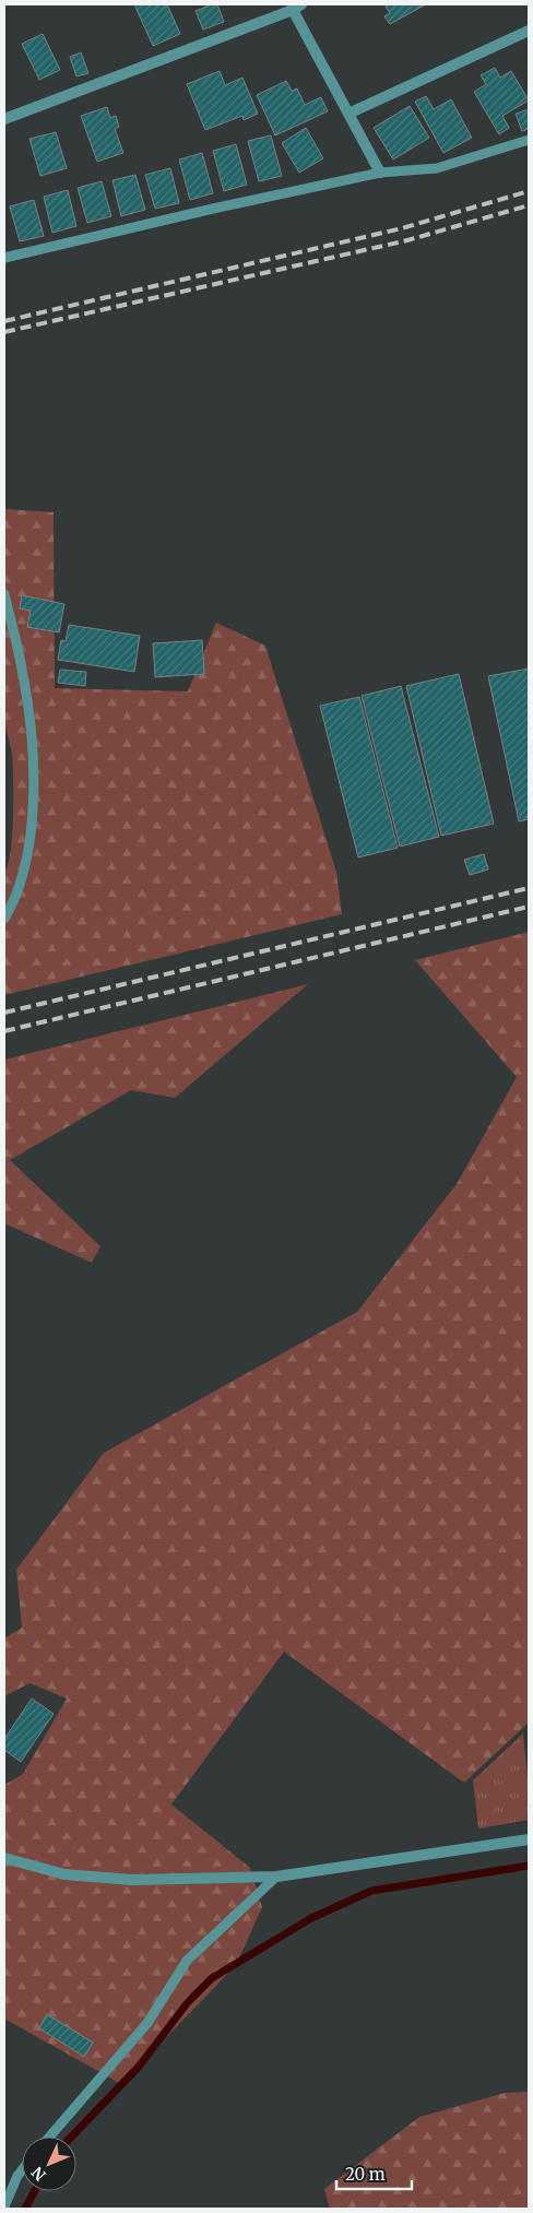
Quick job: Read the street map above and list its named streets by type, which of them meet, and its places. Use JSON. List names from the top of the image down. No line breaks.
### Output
{"scale_bar":"20 m","north":"bottom left"}
